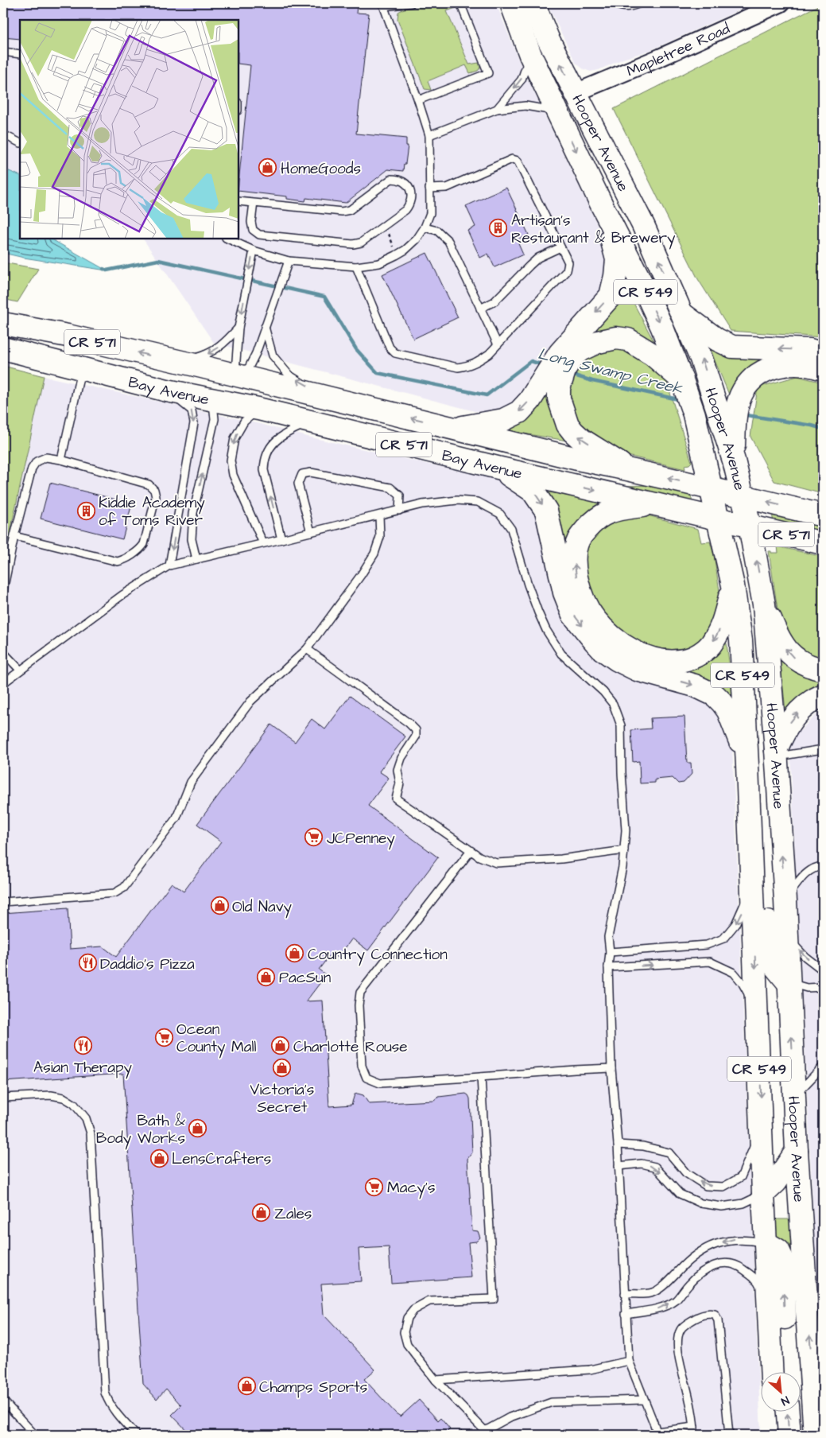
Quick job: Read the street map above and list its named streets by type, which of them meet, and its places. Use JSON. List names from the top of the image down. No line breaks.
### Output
{"streets":{"main road":["Hooper Avenue","CR 549","CR 571","Bay Avenue"],"street":["Mapletree Road"]},"crossings":[["Mapletree Road","Hooper Avenue"],["Hooper Avenue","Bay Avenue"]],"water":["Long Swamp Creek"],"places":{"shop":["HomeGoods","Old Navy","Country Connection","PacSun","Charlotte Rouse","Victoria's Secret","Bath & Body Works","LensCrafters","Zales","Champs Sports"],"building":["Artisan's Restaurant & Brewery","Kiddie Academy of Toms River"],"supermarket":["JCPenney","Ocean County Mall","Macy's"],"restaurant":["Daddio's Pizza","Asian Therapy"]},"north":"bottom right"}
